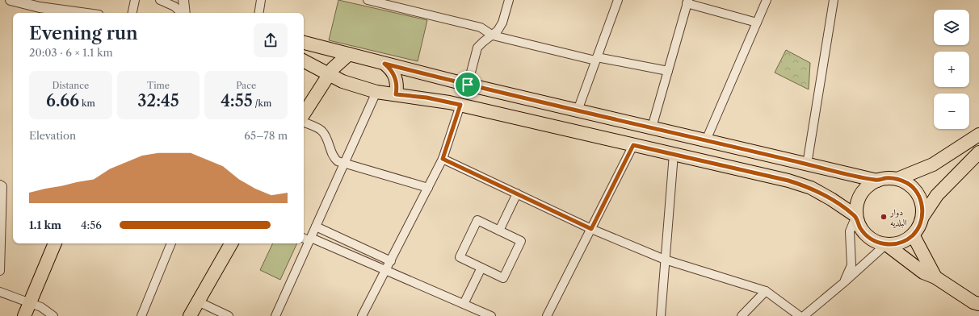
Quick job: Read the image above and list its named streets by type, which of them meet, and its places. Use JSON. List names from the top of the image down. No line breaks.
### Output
{"places":["دوار البلديه"],"page":{"map_buttons":["+","−"],"heading":["Evening run","20:03 · 6 × 1.1 km"],"stats":[["Distance","6.66 km"],["Time","32:45"],["Pace","4:55 /km"]],"chart":["Elevation","65–78 m"],"list":[{"name":"1.1 km","note":"4:56"}]}}
